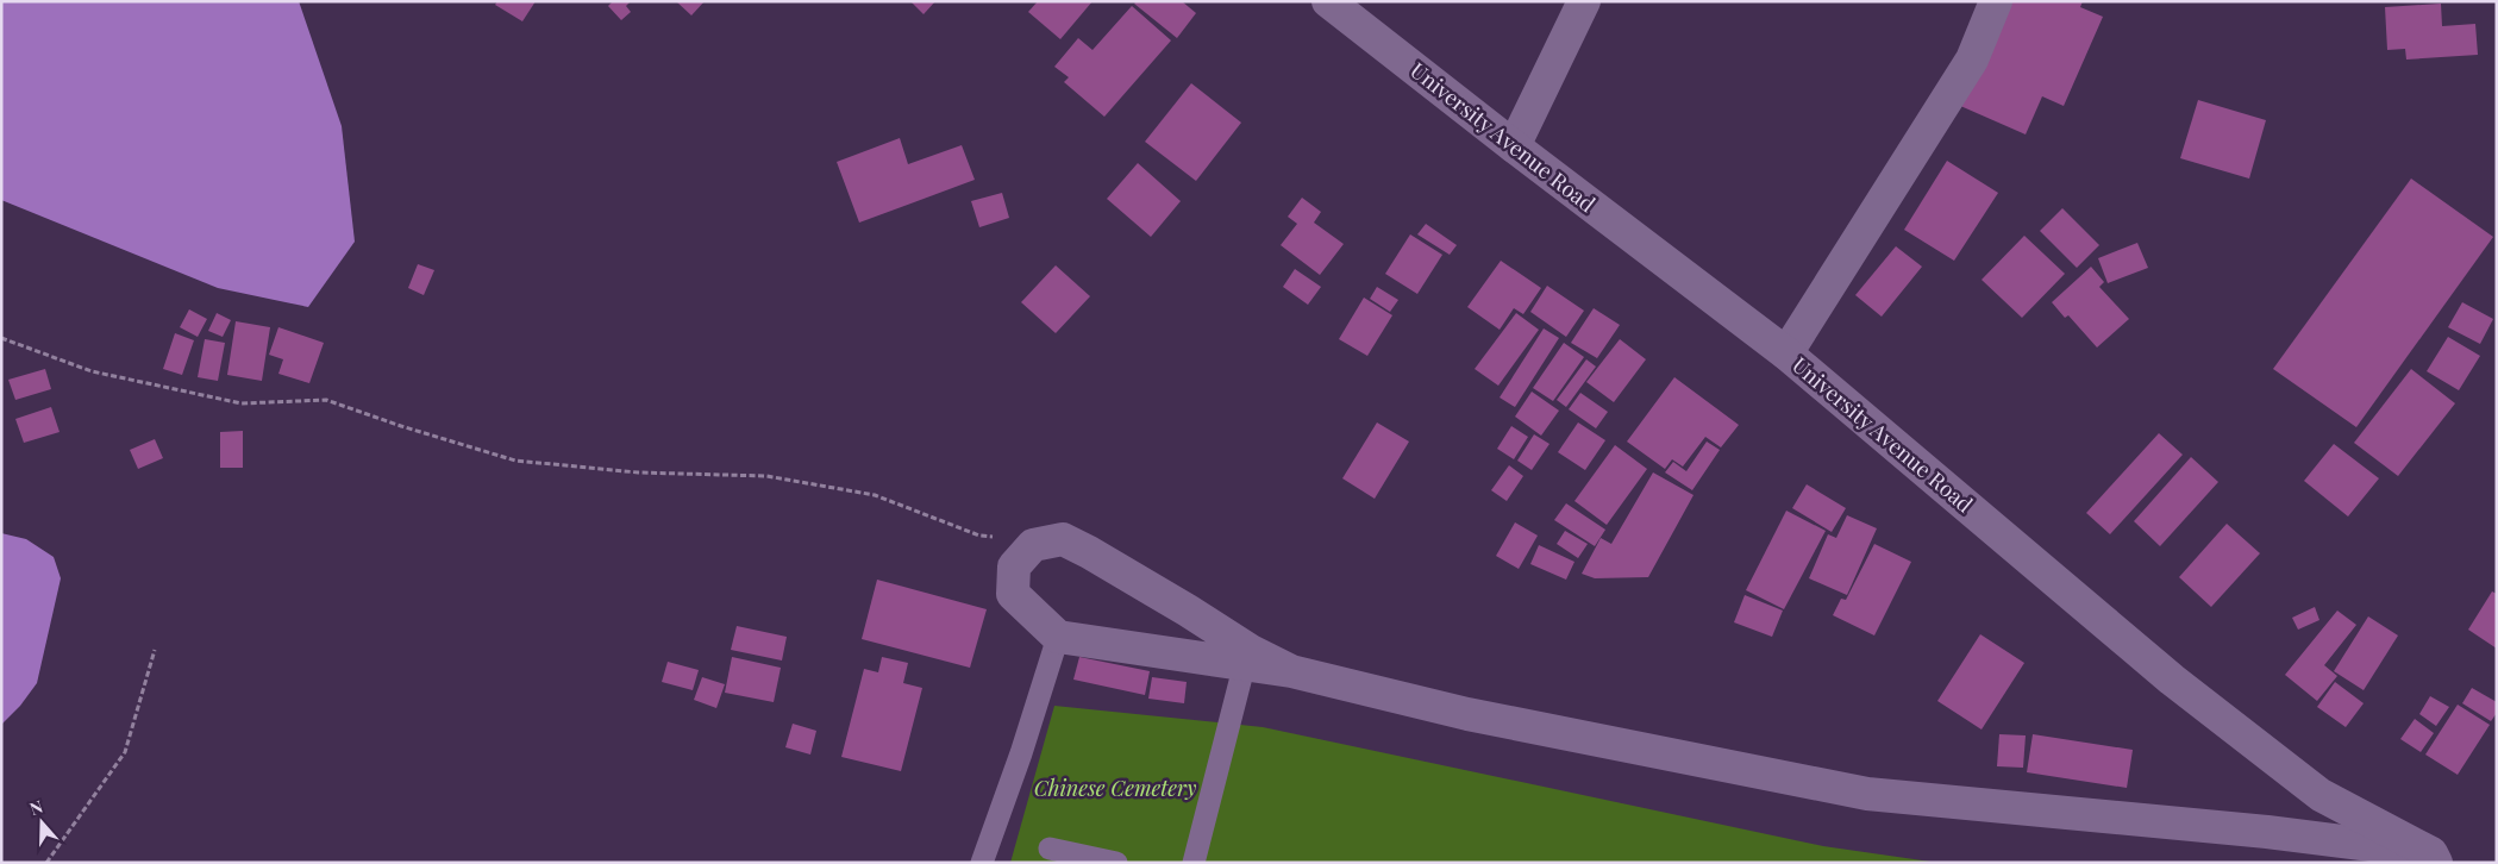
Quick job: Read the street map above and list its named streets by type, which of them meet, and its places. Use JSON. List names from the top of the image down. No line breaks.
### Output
{"streets":{"street":["University Avenue Road"]},"parks":["Chinese Cemetery"],"north":"top"}
